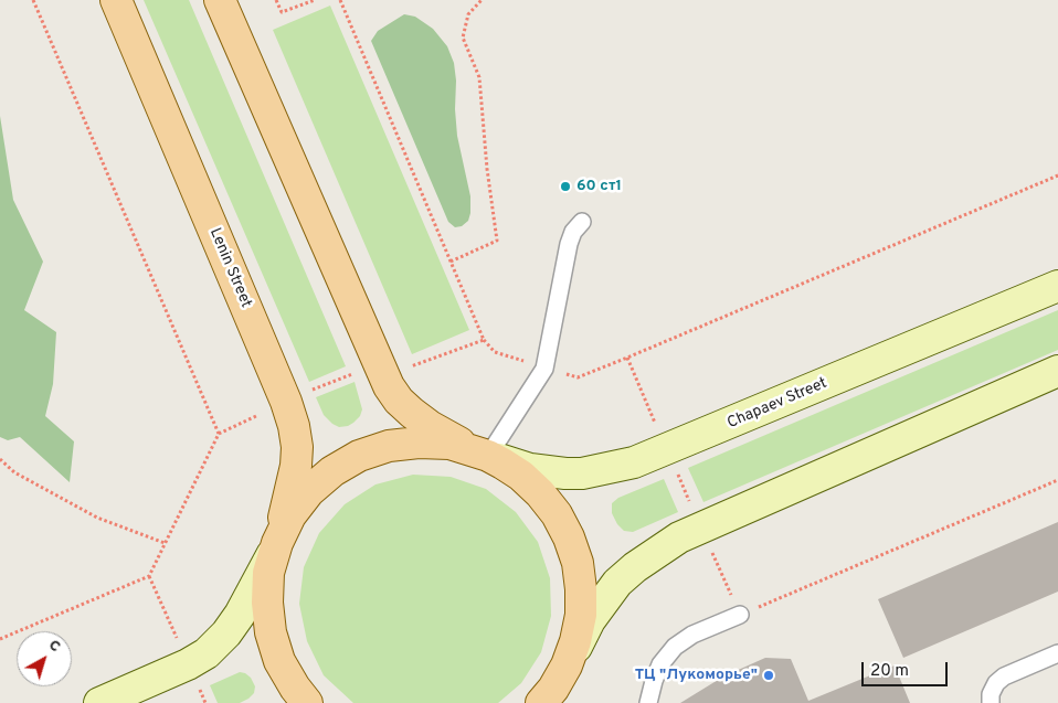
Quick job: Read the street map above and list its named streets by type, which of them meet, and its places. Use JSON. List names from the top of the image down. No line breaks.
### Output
{"streets":{"main road":["Lenin Street","Chapaev Street"]},"places":["60 ст1","ТЦ \"Лукоморье\""],"scale_bar":"20 m","north":"top right"}
